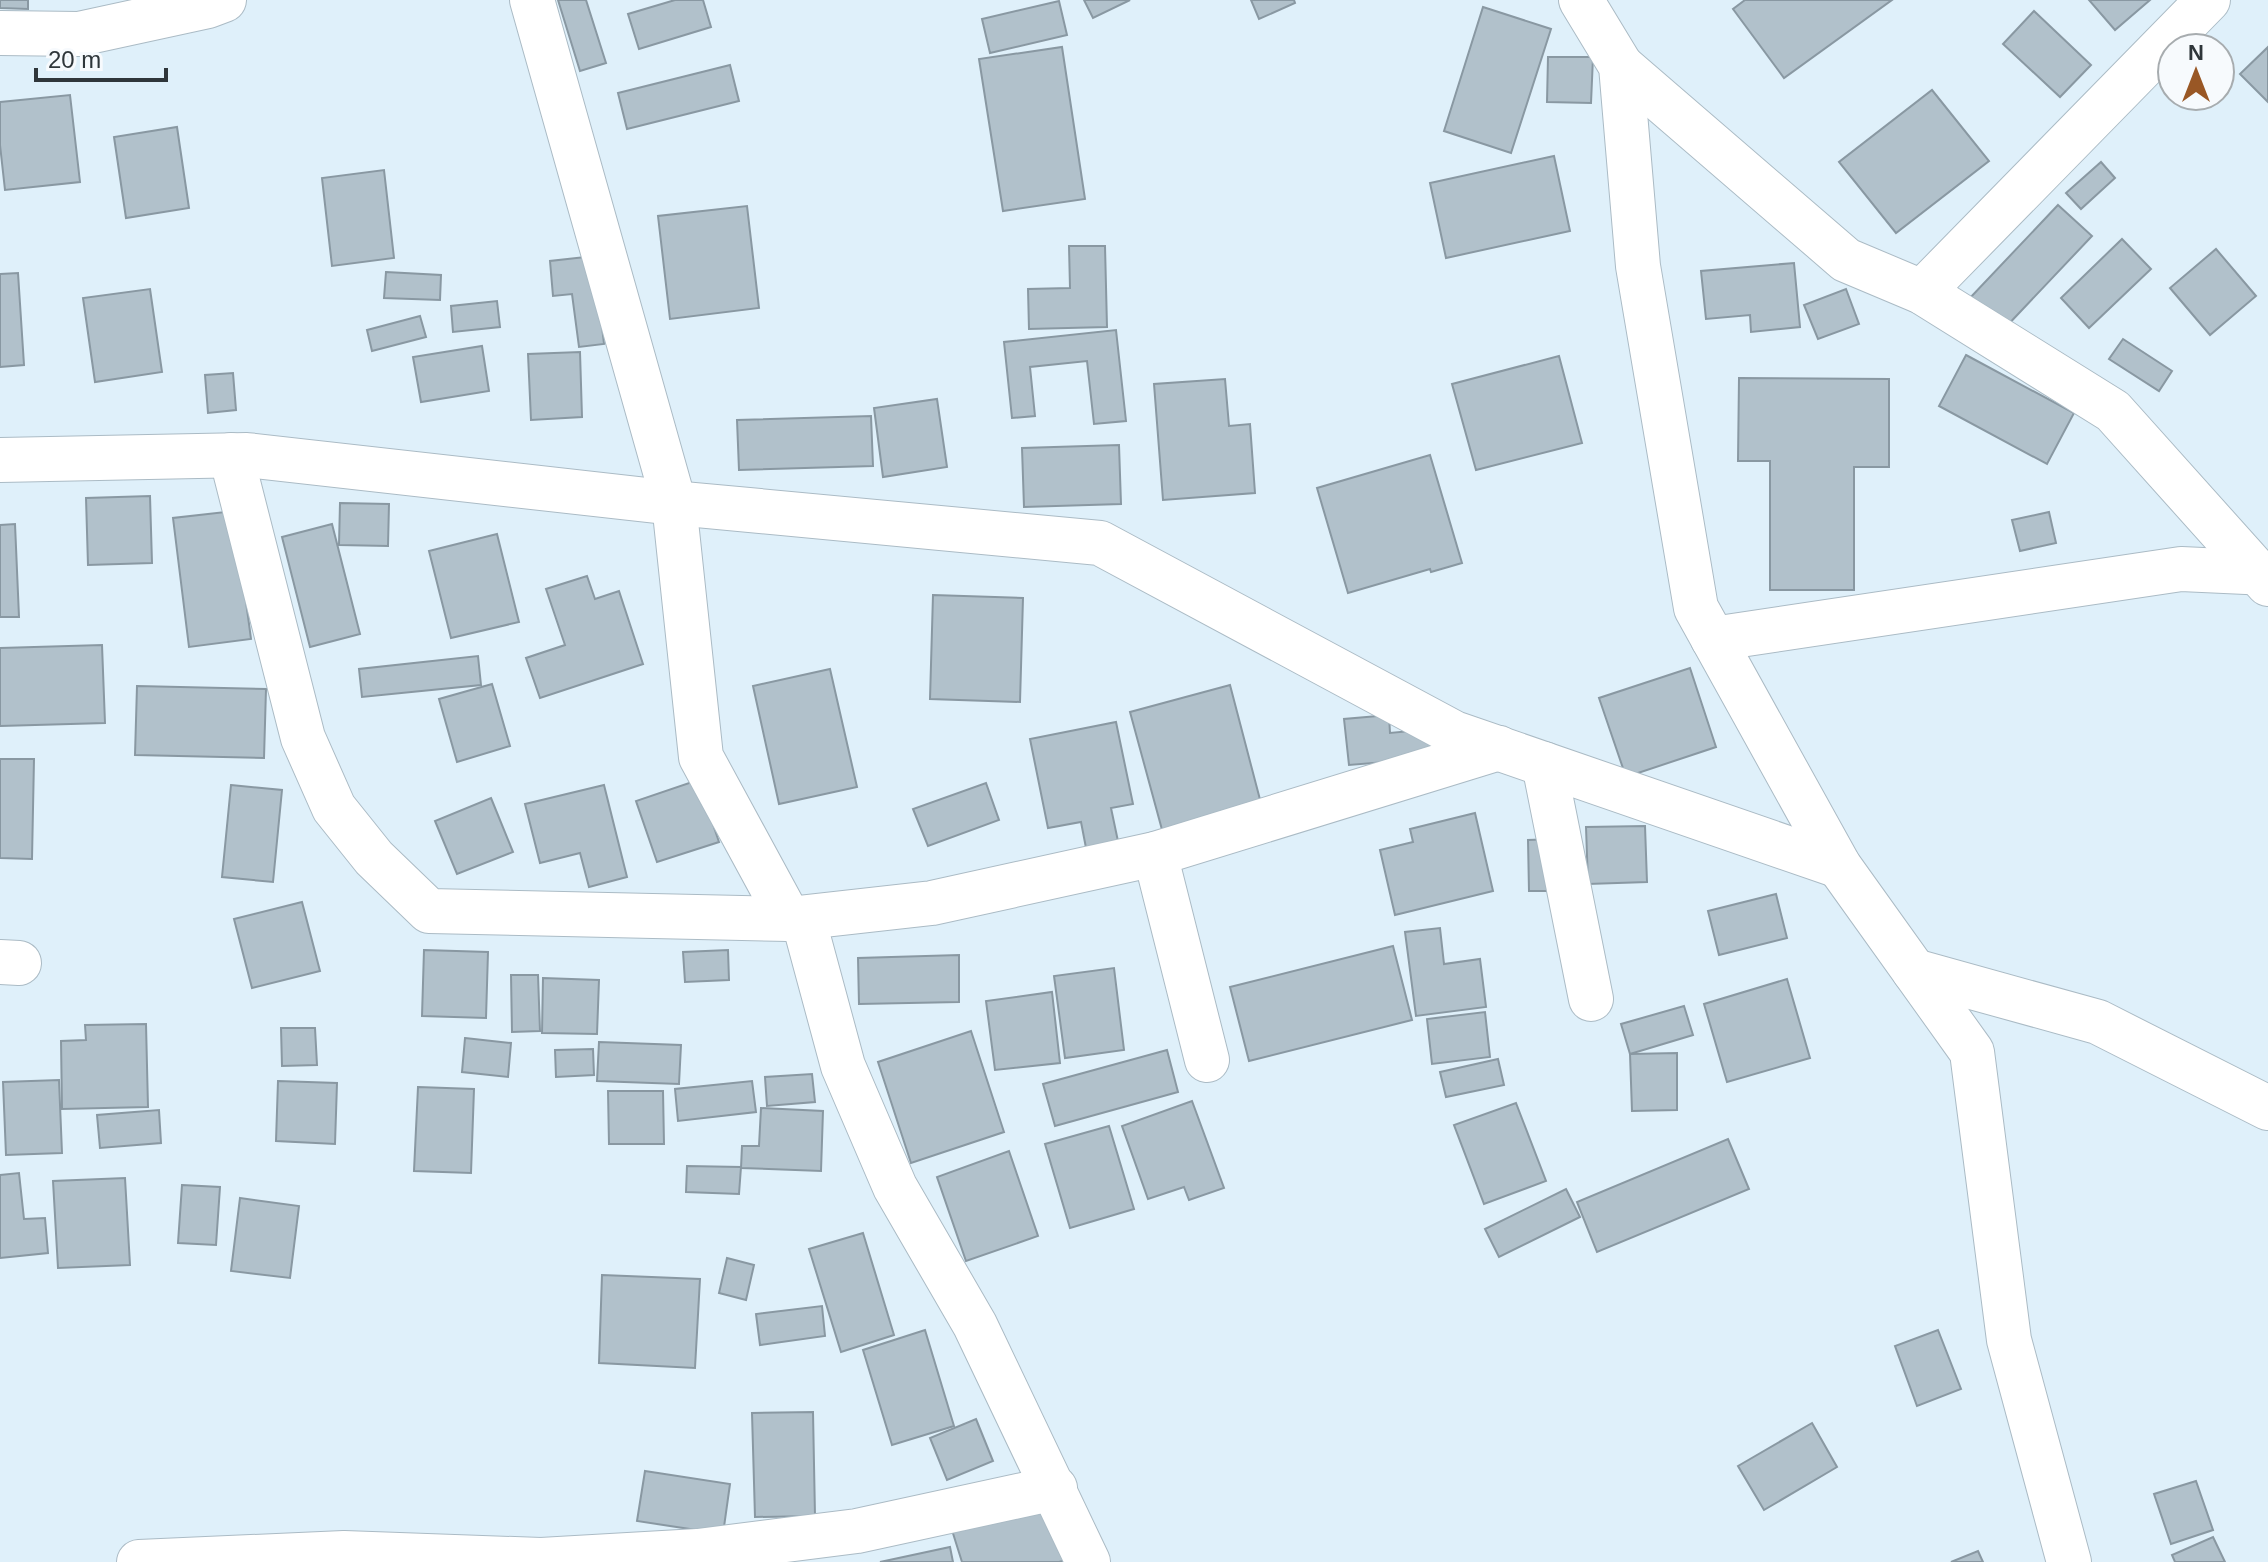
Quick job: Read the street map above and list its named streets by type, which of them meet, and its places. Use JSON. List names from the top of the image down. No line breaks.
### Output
{"scale_bar":"20 m","north":"top"}
